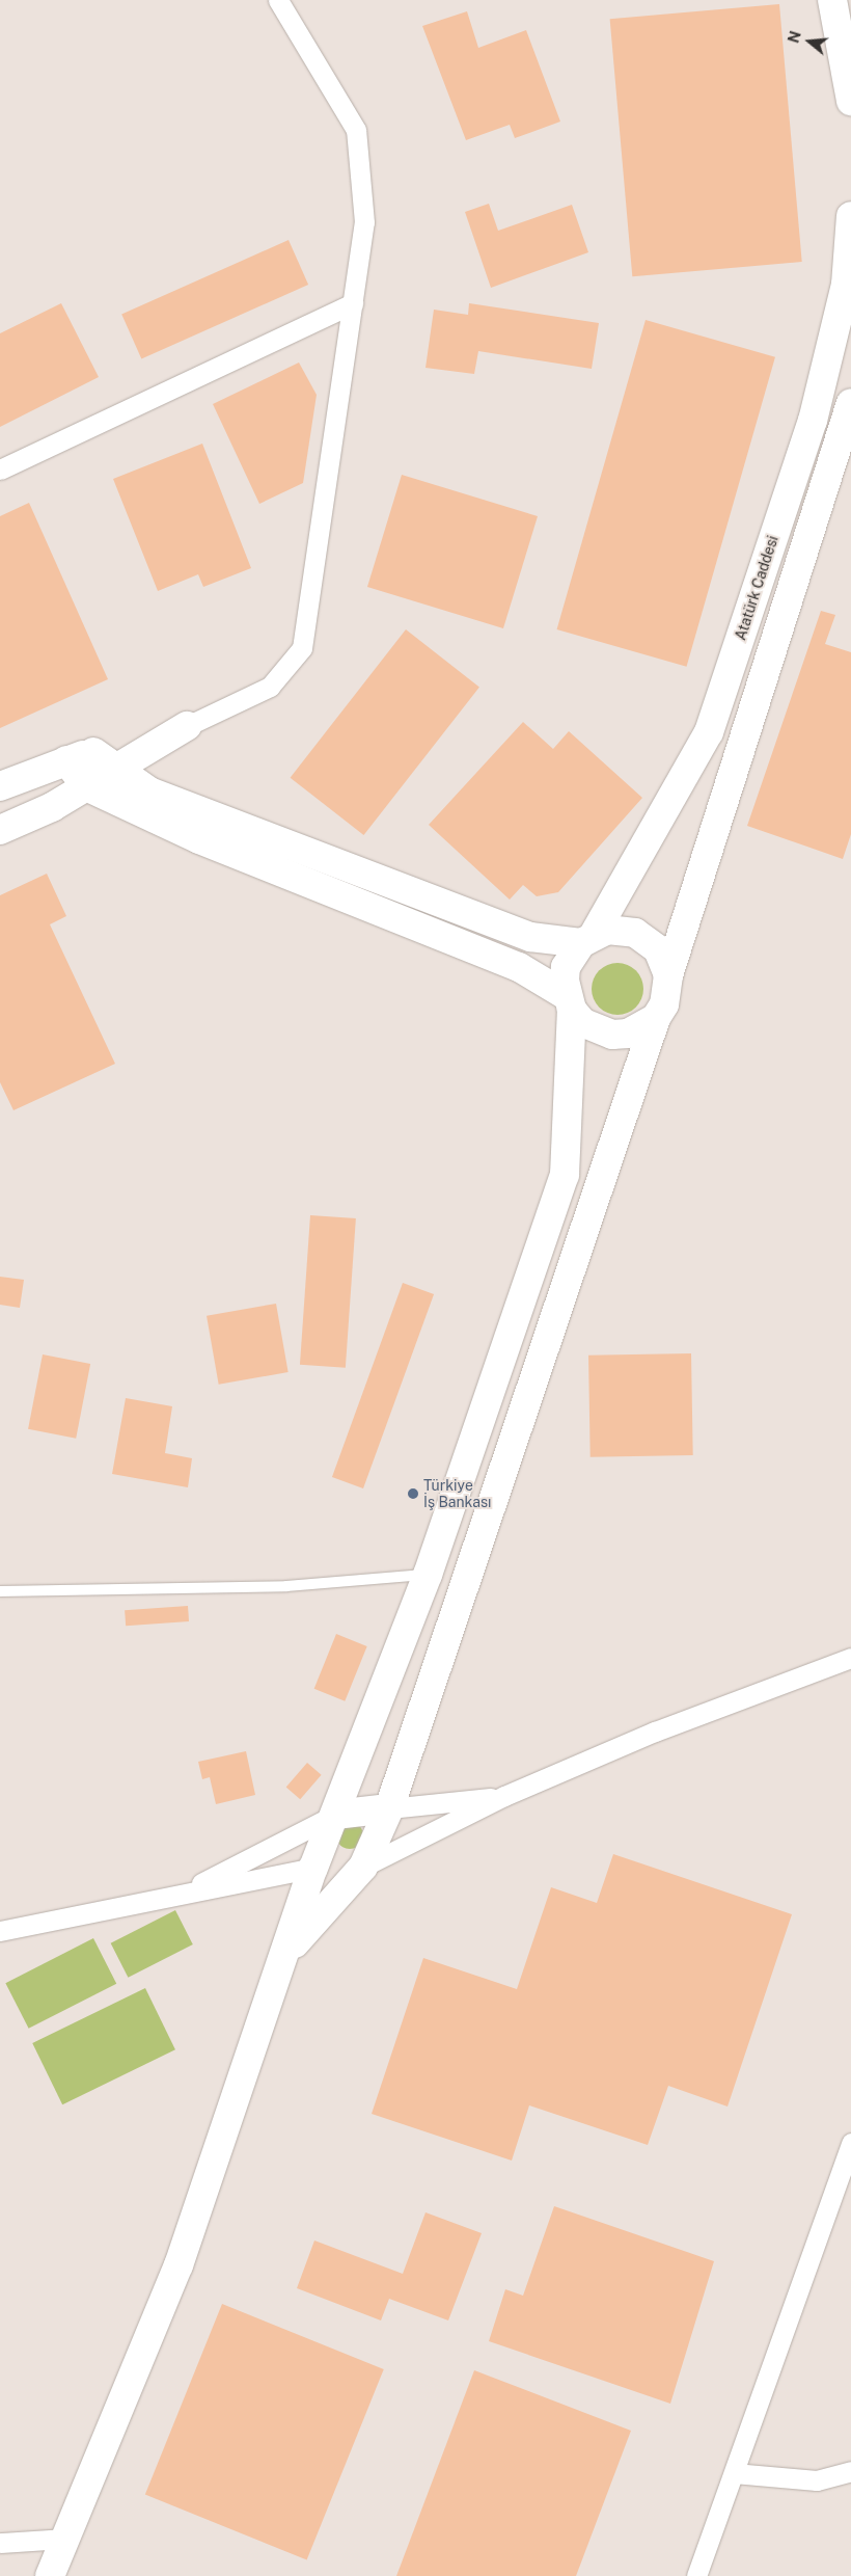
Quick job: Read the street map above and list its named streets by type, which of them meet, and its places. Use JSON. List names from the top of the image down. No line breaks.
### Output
{"streets":{"street":["Atatürk Caddesi"]},"places":["Türkiye İş Bankası"],"north":"left"}
